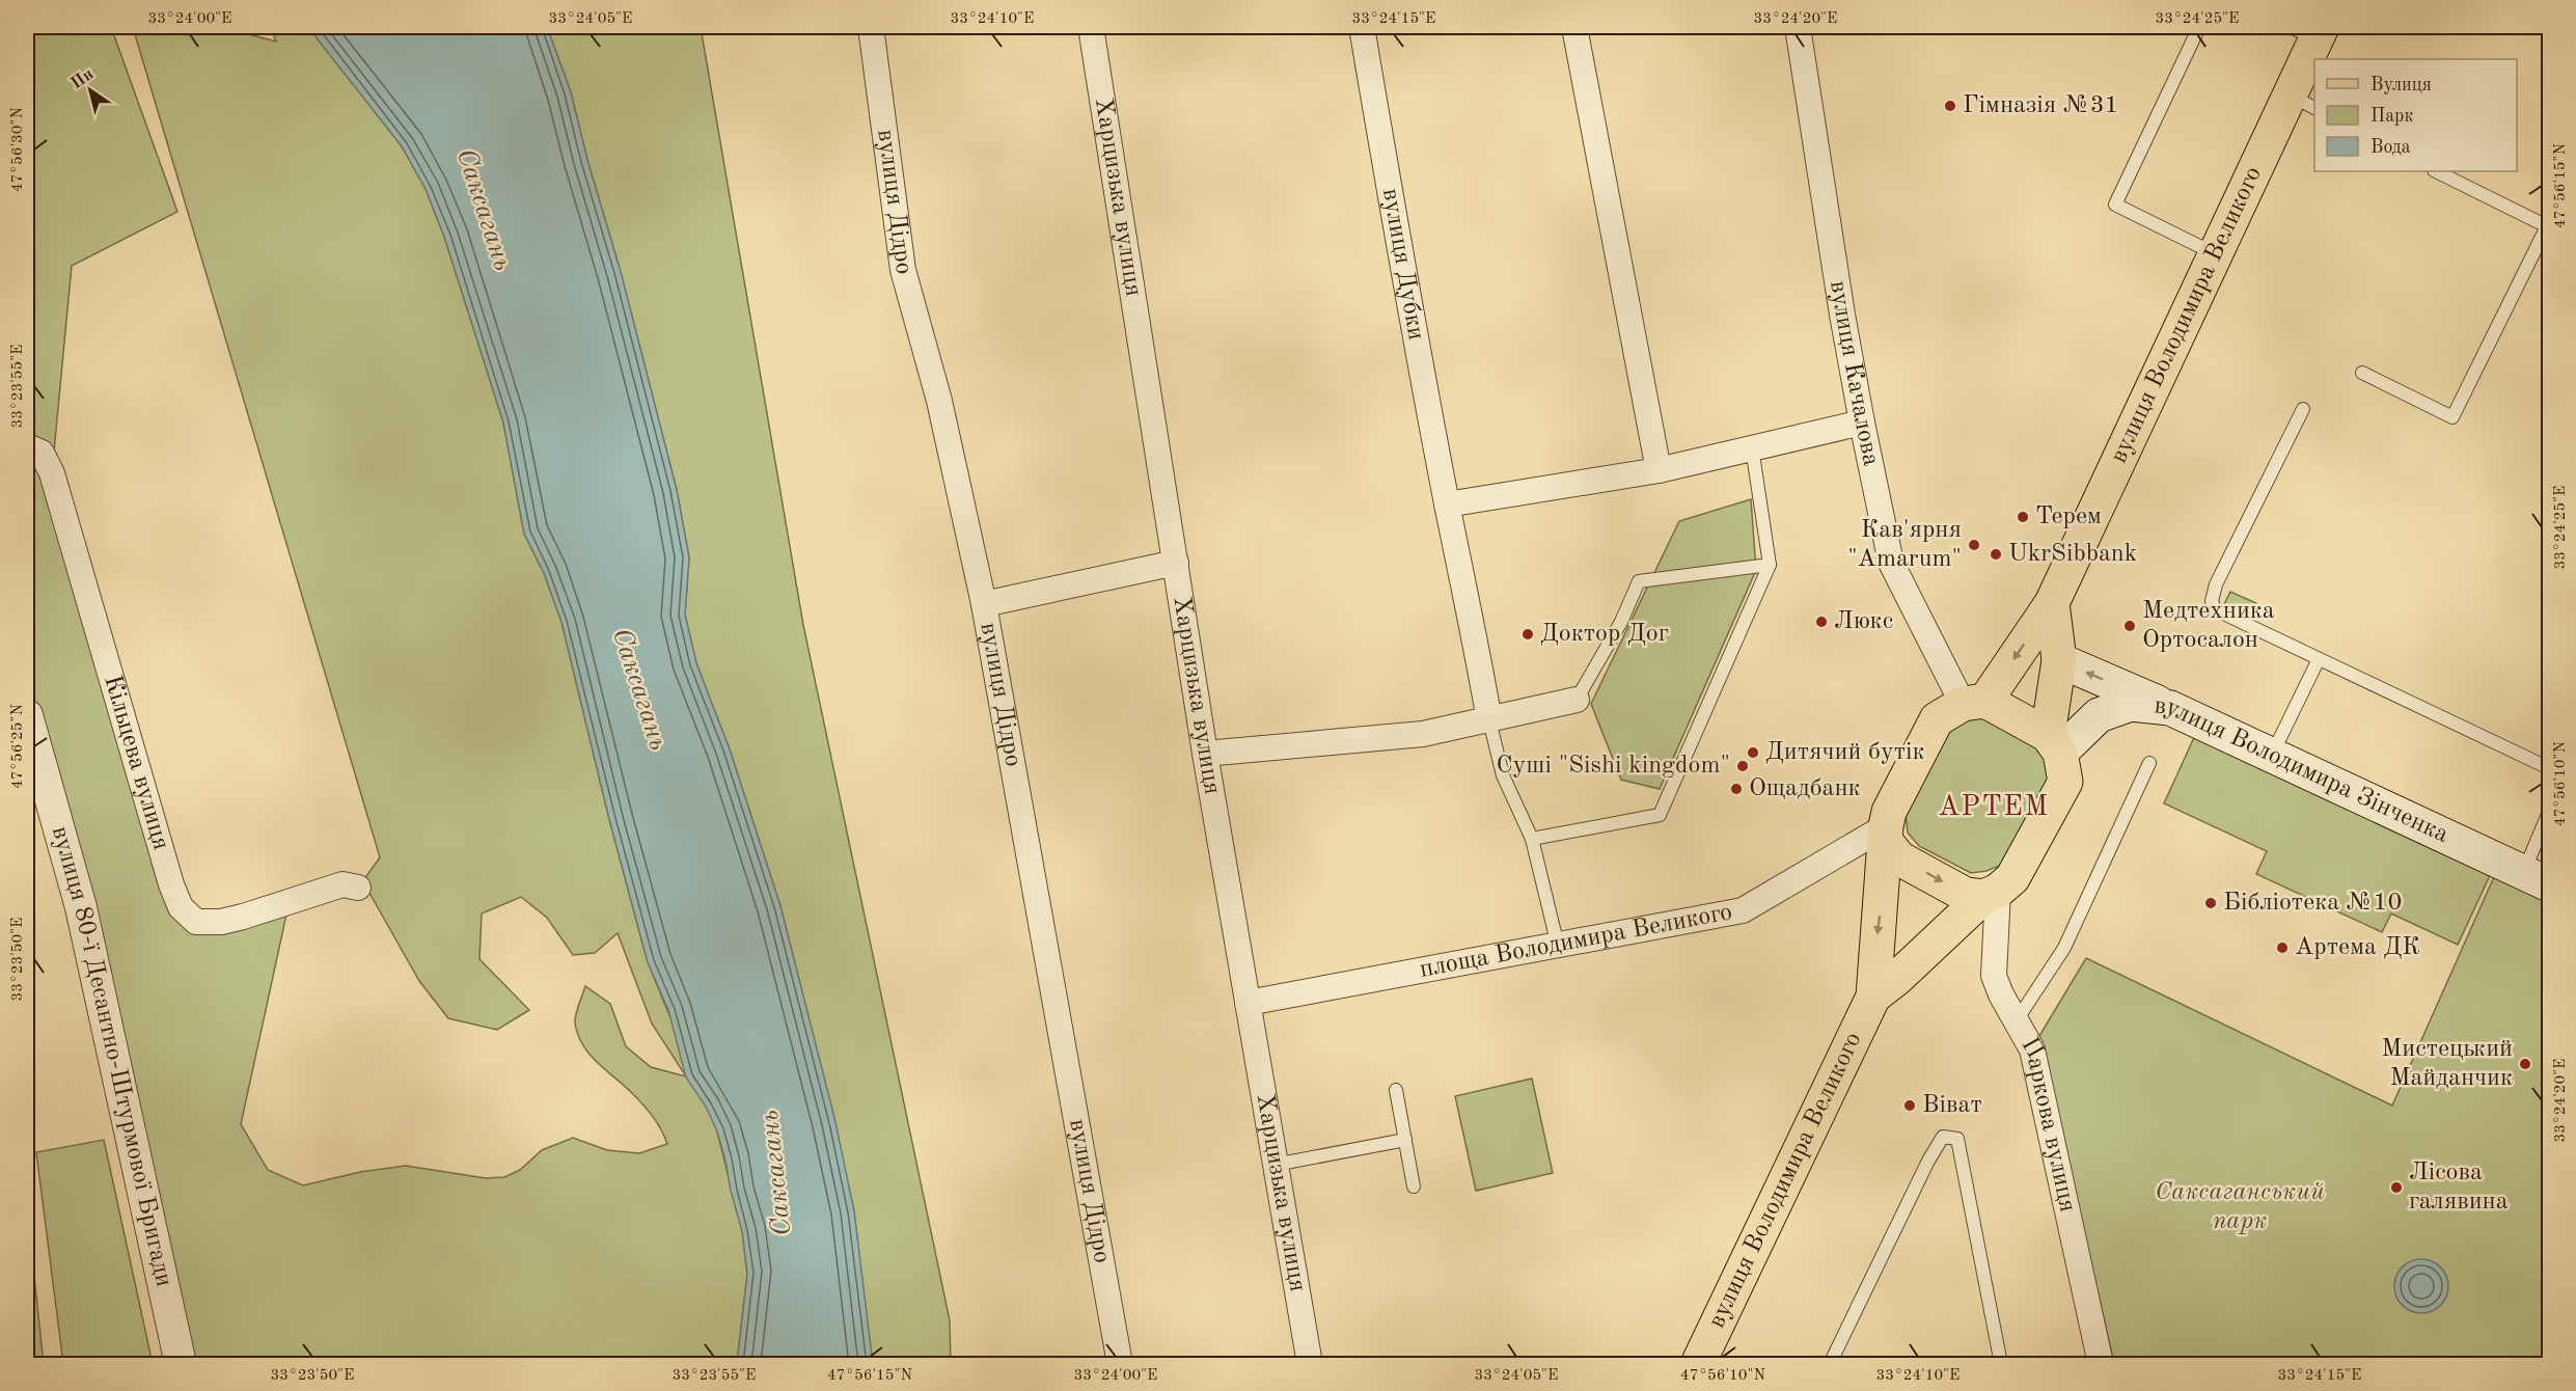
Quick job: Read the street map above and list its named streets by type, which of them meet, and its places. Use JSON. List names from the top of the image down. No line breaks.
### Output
{"streets":{"main road":["вулиця Володимира Великого","вулиця Володимира Зінченка"],"street":["Харцизька вулиця","вулиця Дідро","вулиця Дубки","вулиця Качалова","Кільцева вулиця","площа Володимира Великого","вулиця 80-ї Десантно-Штурмової Бригади","Паркова вулиця"]},"crossings":[["Харцизька вулиця","площа Володимира Великого"],["вулиця Качалова","вулиця Володимира Зінченка"],["вулиця Качалова","площа Володимира Великого"],["вулиця Качалова","Паркова вулиця"],["вулиця Володимира Зінченка","площа Володимира Великого"],["вулиця Володимира Зінченка","Паркова вулиця"],["площа Володимира Великого","Паркова вулиця"]],"districts":["АРТЕМ"],"water":["Саксагань"],"parks":["Саксаганський парк"],"places":["Гімназія №31","Терем","Кав'ярня \"Amarum\"","UkrSibbank","Люкс","Медтехника Ортосалон","Доктор Дог","Дитячий бутік","Суші \"Sishi kingdom\"","Ощадбанк","Бібліотека №10","Артема ДК","Мистецький Майданчик","Віват","Лісова галявина"],"legend":["Вулиця","Парк","Вода"],"north":"top left","coordinates":["33°24'00\"E","33°24'05\"E","33°24'10\"E","33°24'15\"E","33°24'20\"E","33°24'25\"E","47°56'30\"N","47°56'15\"N","33°23'55\"E","47°56'25\"N","47°56'10\"N","33°23'50\"E"]}
